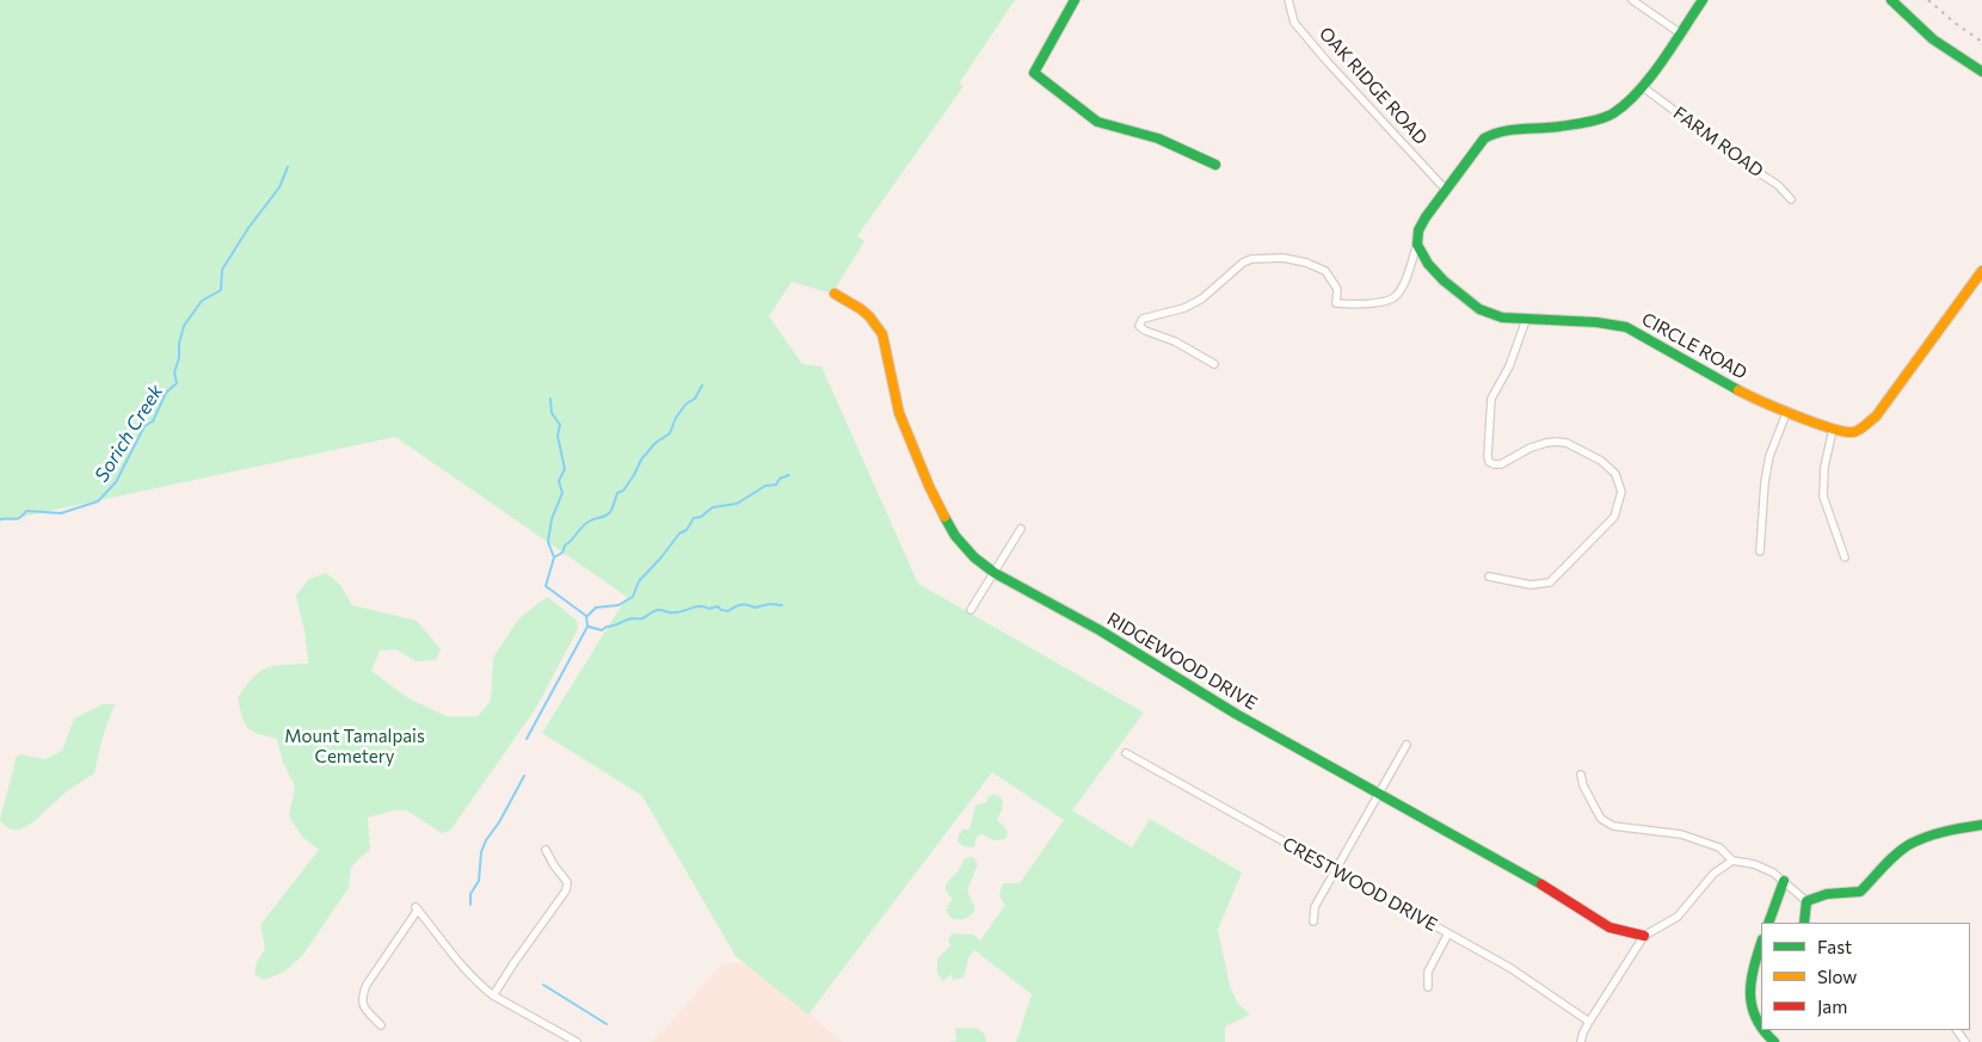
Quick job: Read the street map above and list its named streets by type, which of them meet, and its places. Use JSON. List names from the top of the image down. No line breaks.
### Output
{"streets":{"street":["OAK RIDGE ROAD","FARM ROAD","CIRCLE ROAD","RIDGEWOOD DRIVE","CRESTWOOD DRIVE"]},"water":["Sorich Creek"],"parks":["Mount Tamalpais Cemetery"],"legend":["Fast","Slow","Jam"]}
